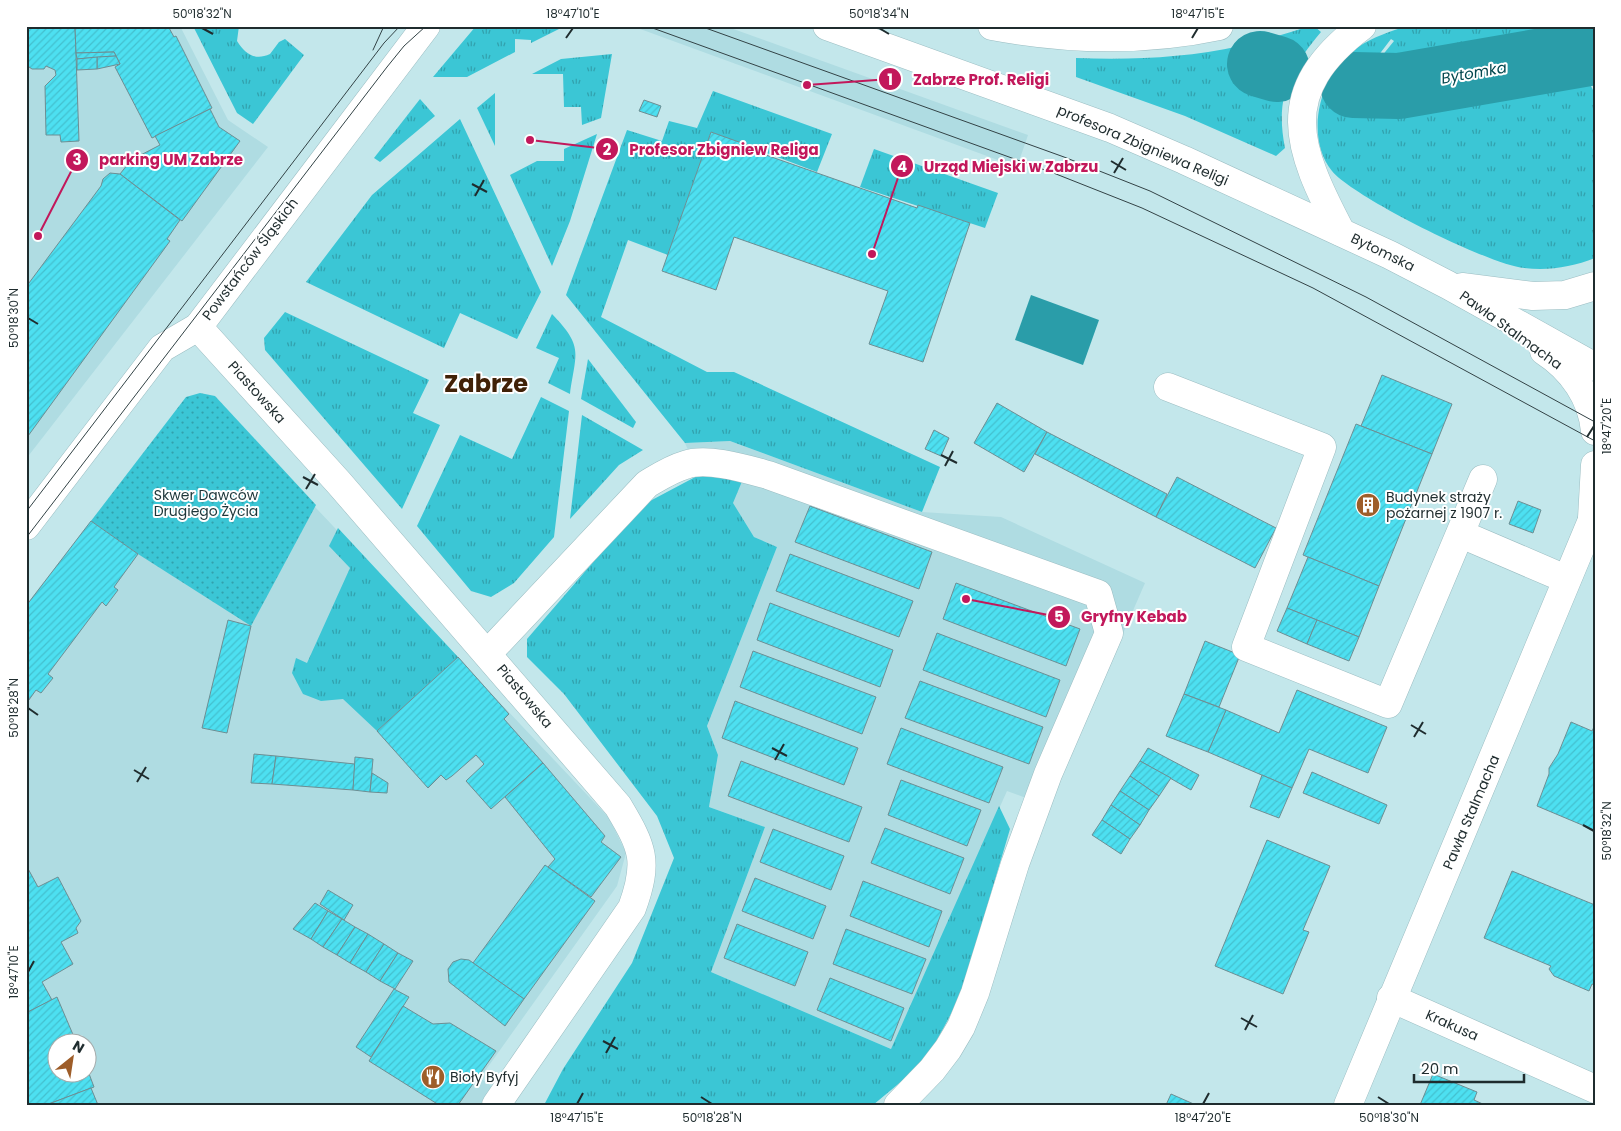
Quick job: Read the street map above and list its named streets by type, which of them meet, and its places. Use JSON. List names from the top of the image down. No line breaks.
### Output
{"streets":{"street":["profesora Zbigniewa Religi","Bytomska","Powstańców Śląskich","Pawła Stalmacha","Piastowska","Krakusa"]},"crossings":[["profesora Zbigniewa Religi","Bytomska"],["Bytomska","Pawła Stalmacha"],["Powstańców Śląskich","Piastowska"],["Pawła Stalmacha","Krakusa"]],"districts":["Zabrze"],"water":["Bytomka"],"parks":["Skwer Dawców Drugiego Życia"],"places":{"other":["Zabrze Prof. Religi","Profesor Zbigniew Religa","parking UM Zabrze","Urząd Miejski w Zabrzu","Gryfny Kebab"],"building":["Budynek straży pożarnej z 1907 r."],"restaurant":["Bioły Byfyj"]},"scale_bar":"20 m","north":"top right","coordinates":["50°18'32\"N","18°47'10\"E","50°18'34\"N","18°47'15\"E","50°18'30\"N","18°47'20\"E","50°18'28\"N"]}
